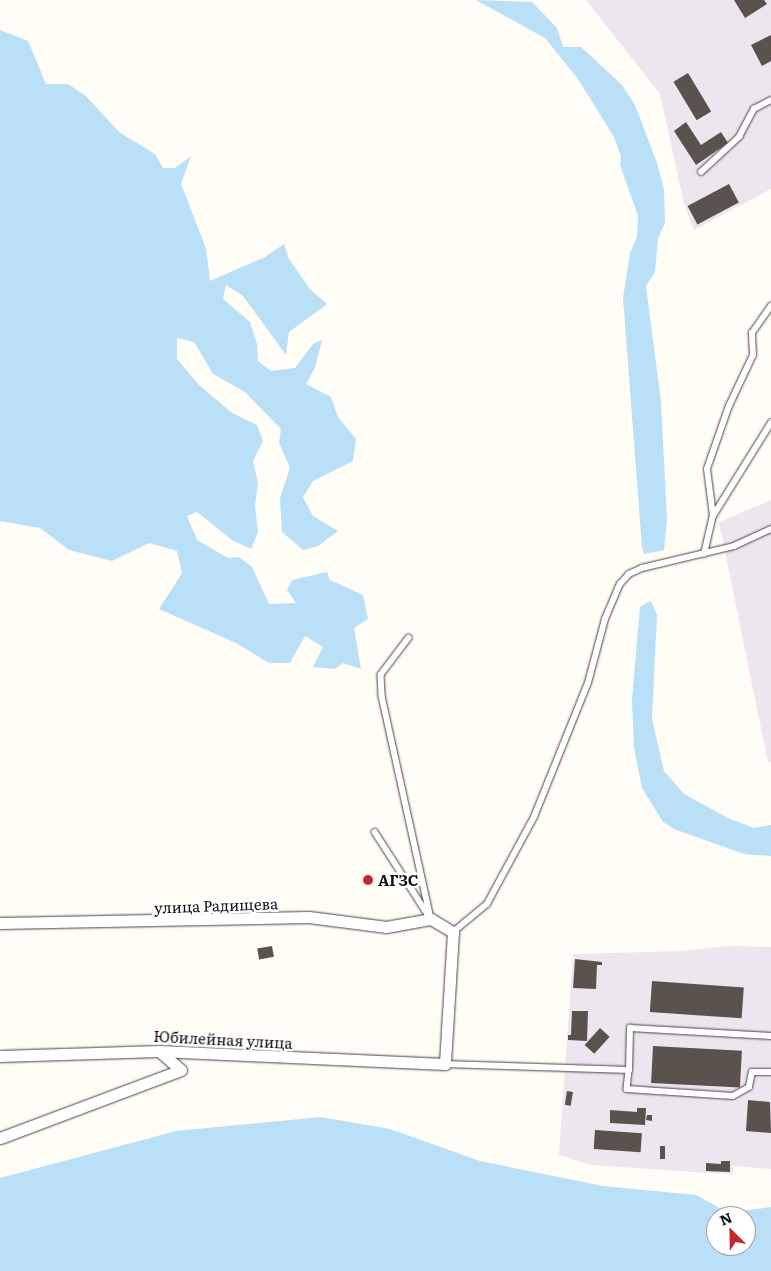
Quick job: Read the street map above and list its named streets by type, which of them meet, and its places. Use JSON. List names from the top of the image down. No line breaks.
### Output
{"streets":{"street":["улица Радищева","Юбилейная улица"]},"places":["АГЗС"],"north":"top left"}
